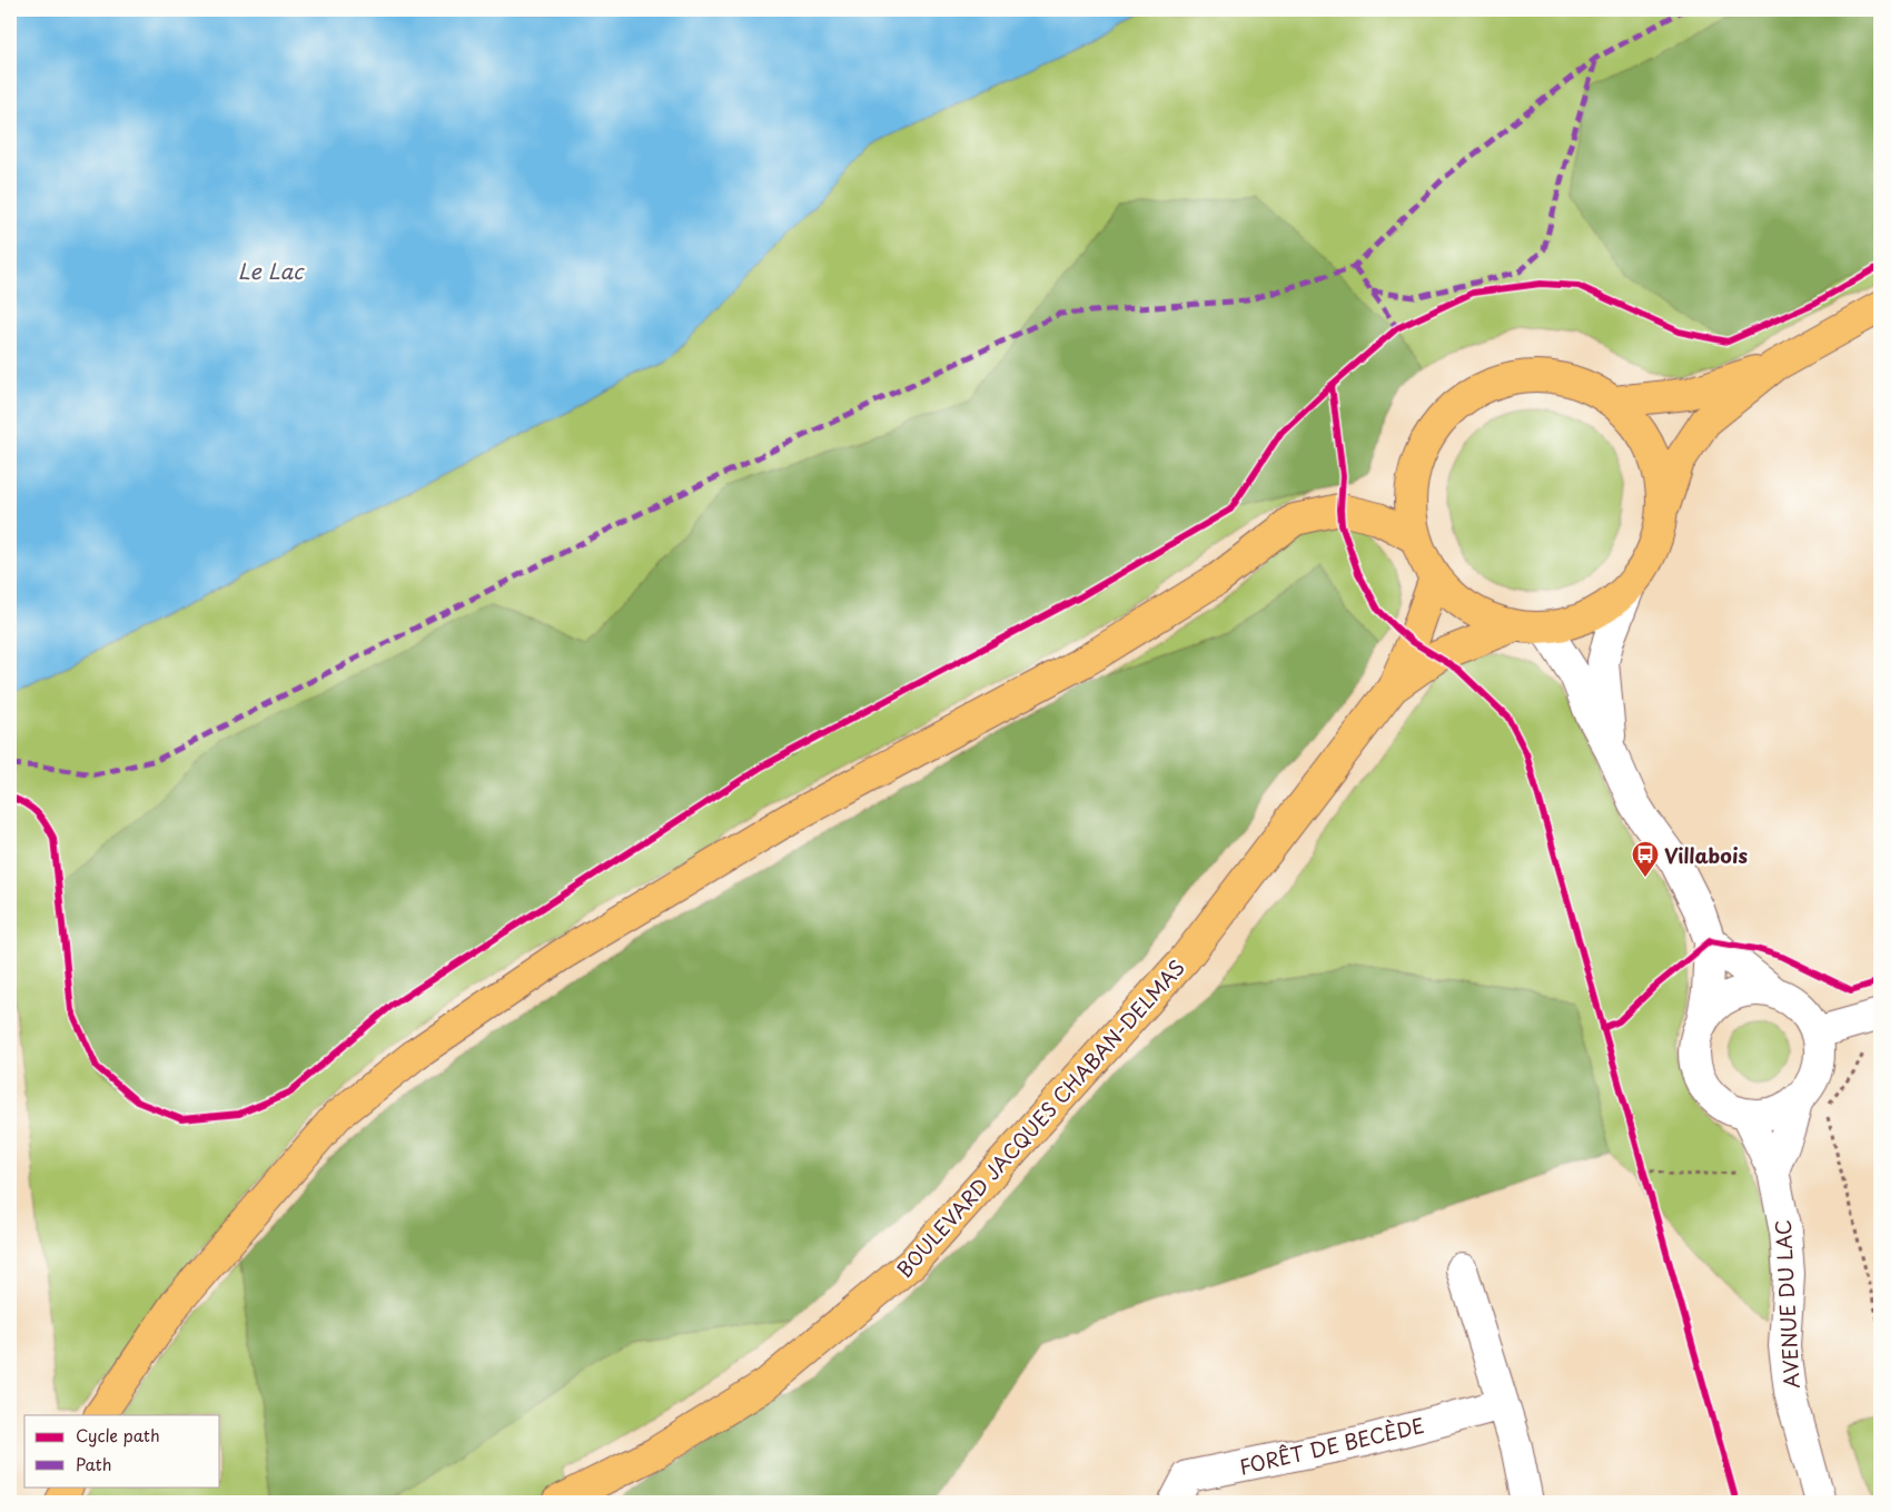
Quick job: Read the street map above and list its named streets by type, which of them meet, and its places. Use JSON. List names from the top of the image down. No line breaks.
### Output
{"streets":{"main road":["BOULEVARD JACQUES CHABAN-DELMAS"],"street":["AVENUE DU LAC","FORÊT DE BECÈDE"]},"water":["Le Lac"],"places":{"bus stop":["Villabois"]},"legend":["Cycle path","Path"]}
